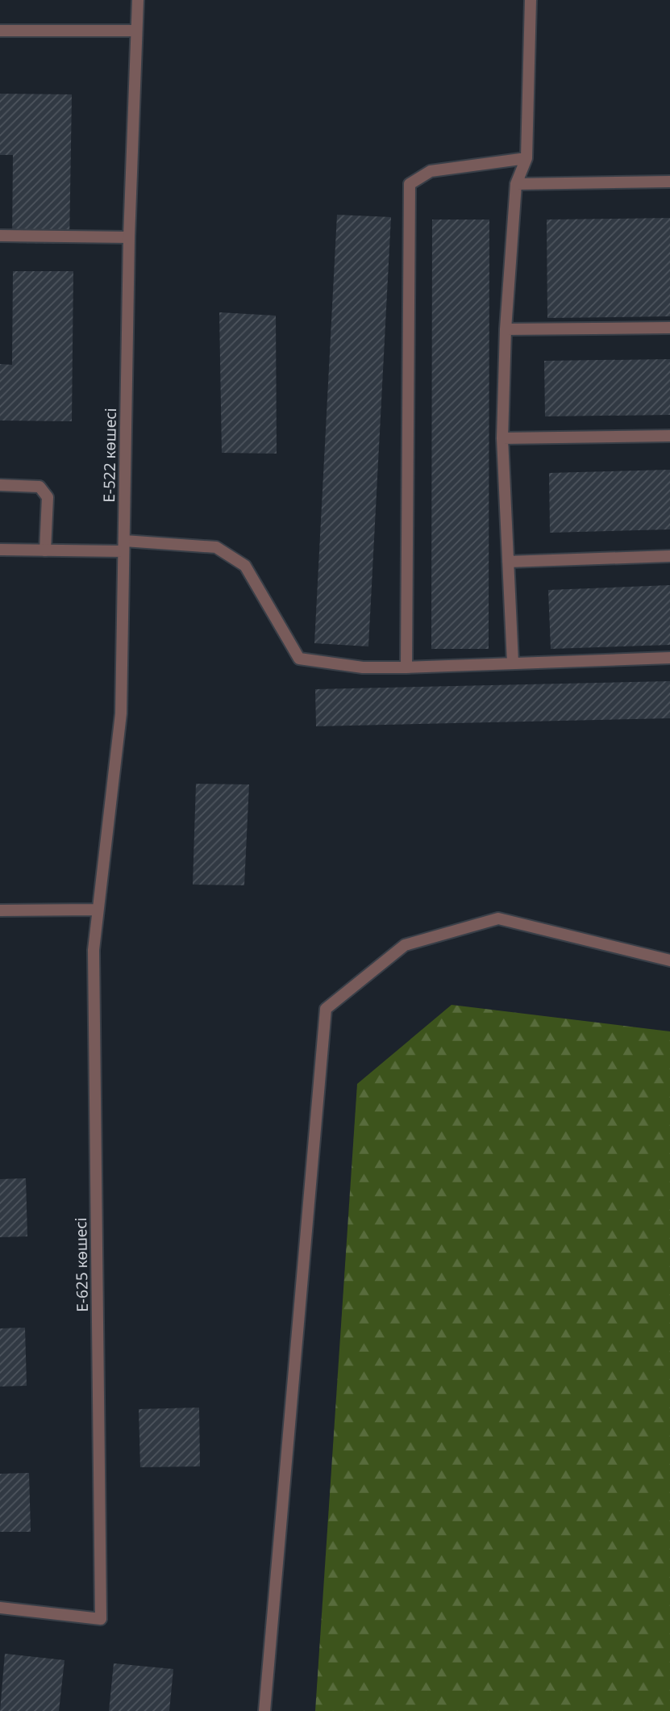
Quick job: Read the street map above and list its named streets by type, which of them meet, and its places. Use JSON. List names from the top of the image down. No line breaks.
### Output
{"streets":{"street":["Е-522 көшесі","Е-625 көшесі"]},"crossings":[["Е-522 көшесі","Е-625 көшесі"]]}
